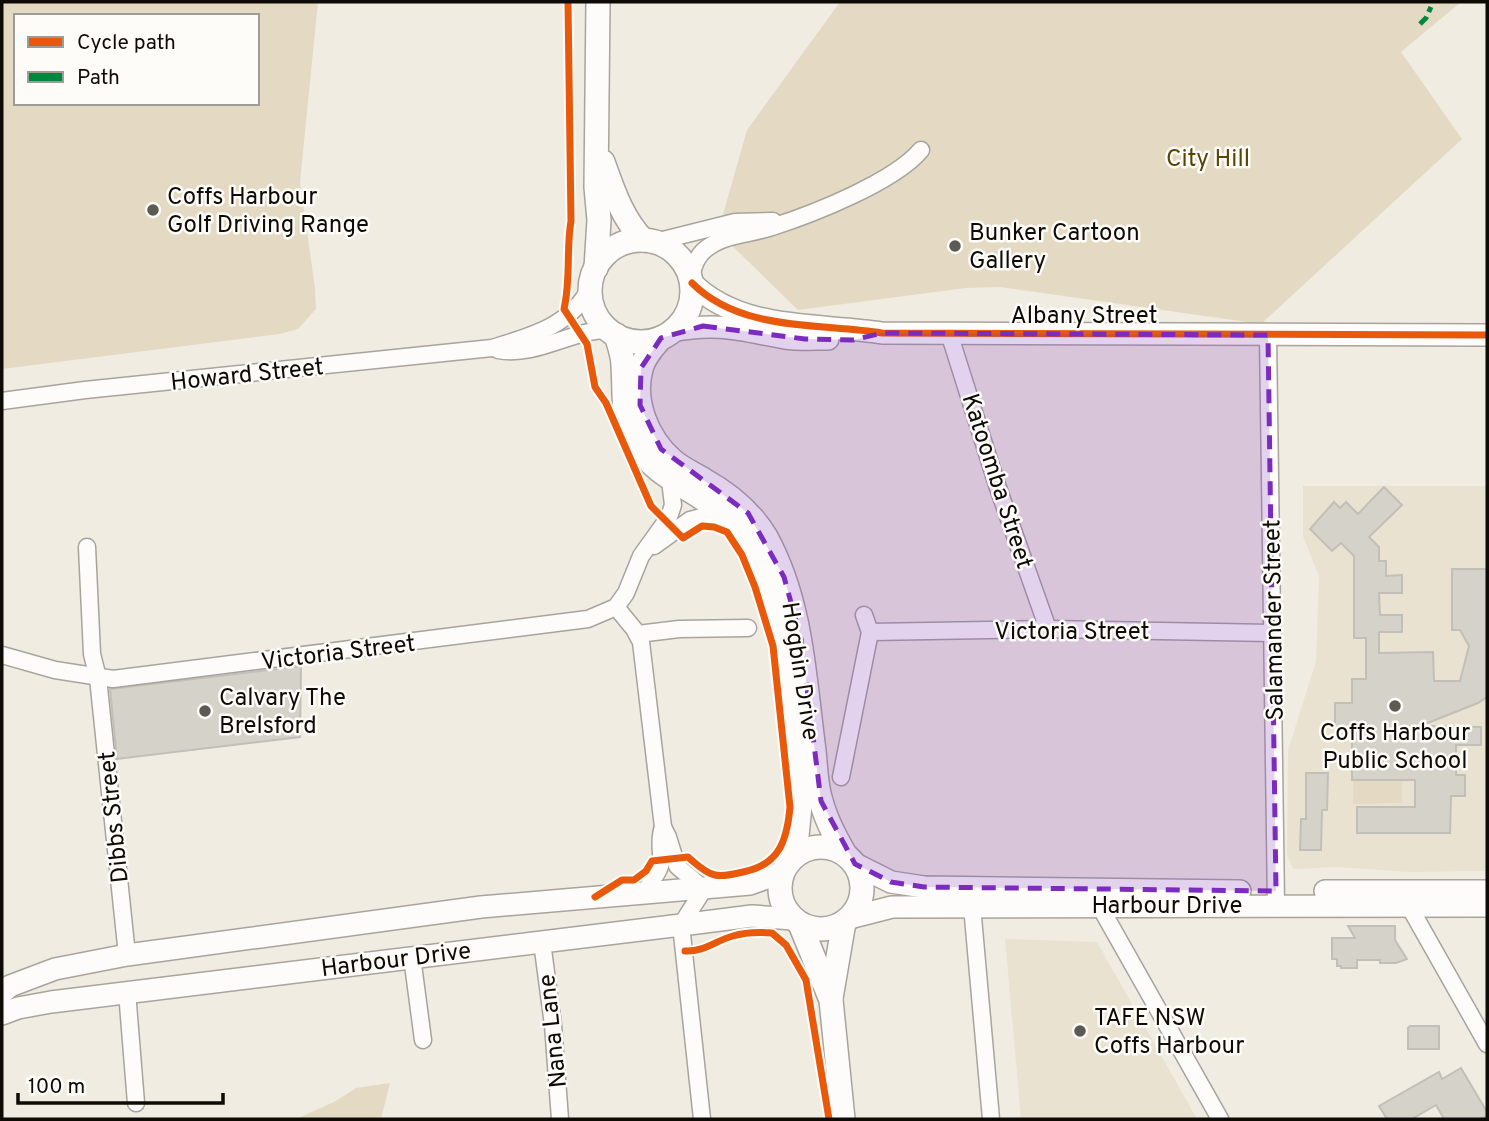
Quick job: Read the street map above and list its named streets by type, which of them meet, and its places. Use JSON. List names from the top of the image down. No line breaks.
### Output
{"streets":{"main road":["Hogbin Drive"],"street":["Albany Street","Howard Street","Katoomba Street","Salamander Street","Victoria Street","Dibbs Street","Harbour Drive","Nana Lane"]},"crossings":[["Albany Street","Howard Street"],["Albany Street","Katoomba Street"],["Albany Street","Salamander Street"],["Albany Street","Hogbin Drive"],["Howard Street","Hogbin Drive"],["Katoomba Street","Victoria Street"],["Salamander Street","Victoria Street"],["Salamander Street","Harbour Drive"],["Victoria Street","Dibbs Street"],["Hogbin Drive","Harbour Drive"],["Dibbs Street","Harbour Drive"],["Harbour Drive","Nana Lane"]],"parks":["City Hill"],"places":["Coffs Harbour Golf Driving Range","Bunker Cartoon Gallery","Coffs Harbour Public School","Calvary The Brelsford","TAFE NSW Coffs Harbour"],"legend":["Cycle path","Path"],"scale_bar":"100 m"}
